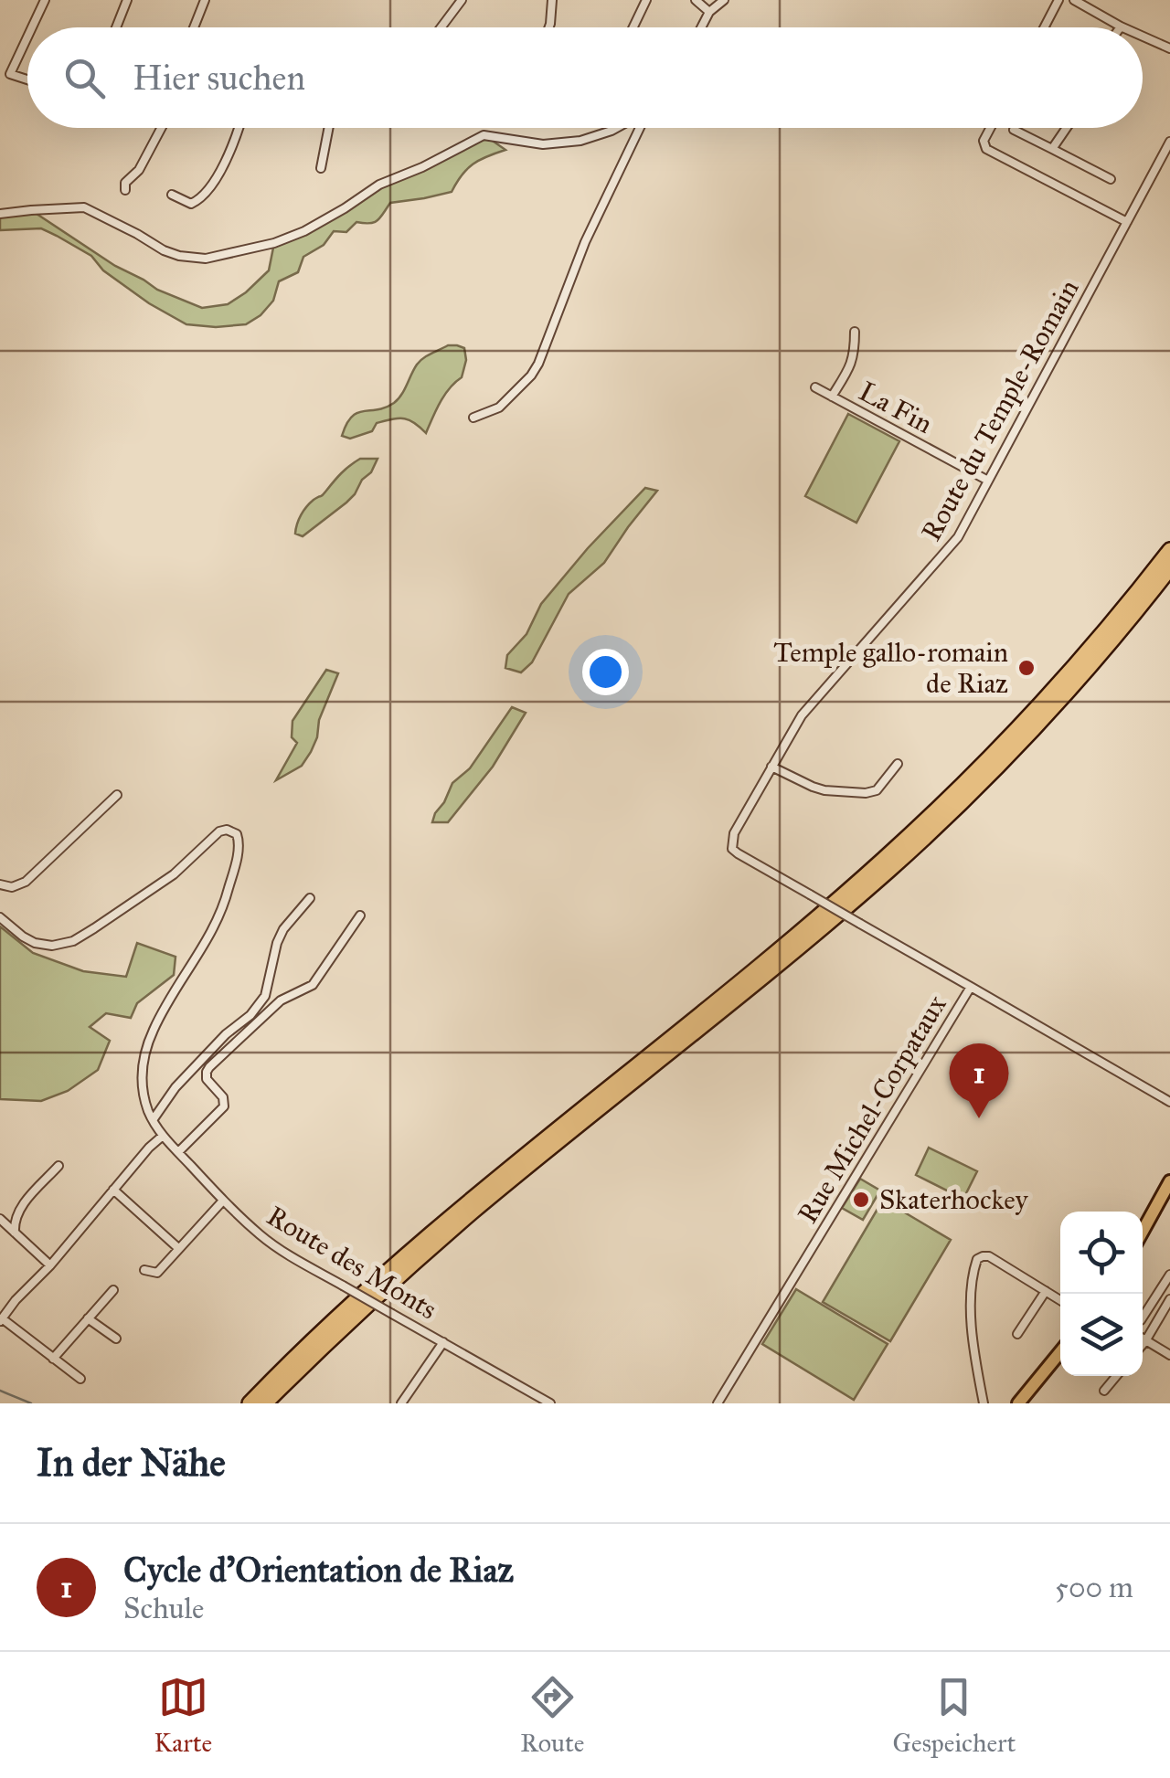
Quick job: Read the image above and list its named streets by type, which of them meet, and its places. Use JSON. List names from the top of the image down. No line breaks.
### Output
{"streets":{"street":["La Fin","Route du Temple-Romain","Rue Michel-Corpataux","Route des Monts"]},"crossings":[["La Fin","Route du Temple-Romain"],["Route du Temple-Romain","Rue Michel-Corpataux"]],"places":["Temple gallo-romain de Riaz","Skaterhockey"],"page":{"search":"Hier suchen","pins":"1","heading":"In der Nähe","list":[{"mark":"1","name":"Cycle d'Orientation de Riaz","note":"Schule","value":"500 m"}],"nav":["Karte","Route","Gespeichert"]}}
